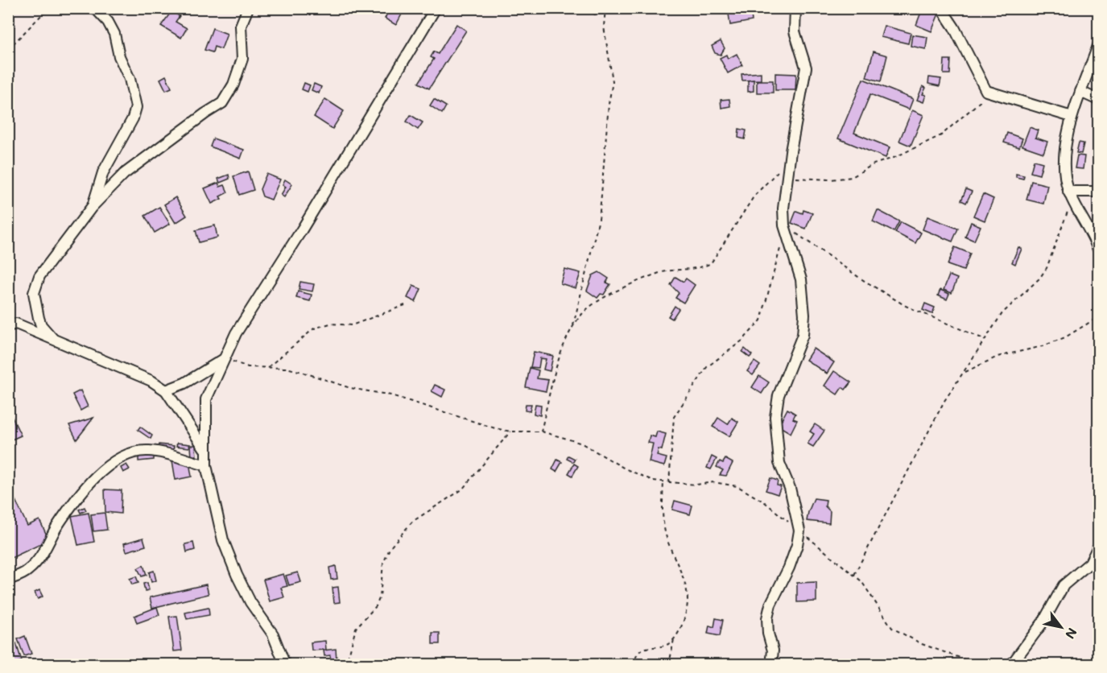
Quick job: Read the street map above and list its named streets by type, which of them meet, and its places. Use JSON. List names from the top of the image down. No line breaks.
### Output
{"north":"bottom right"}
